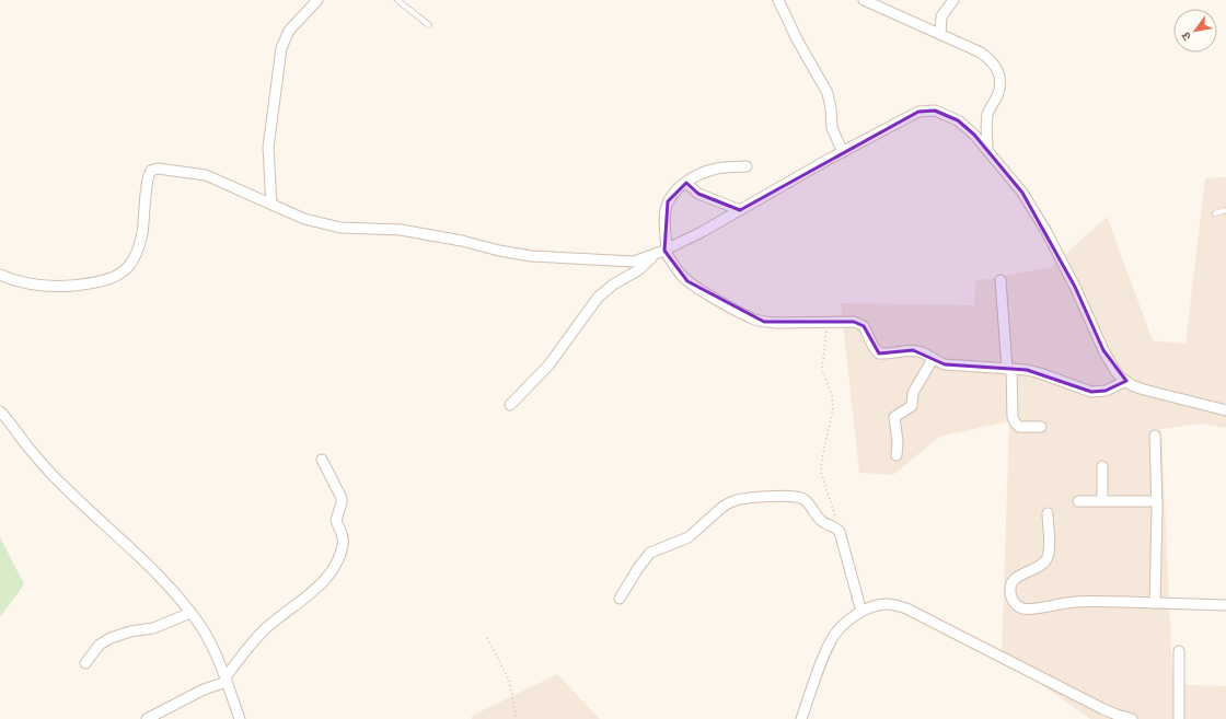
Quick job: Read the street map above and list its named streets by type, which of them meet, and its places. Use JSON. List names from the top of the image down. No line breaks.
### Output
{"north":"bottom left"}
